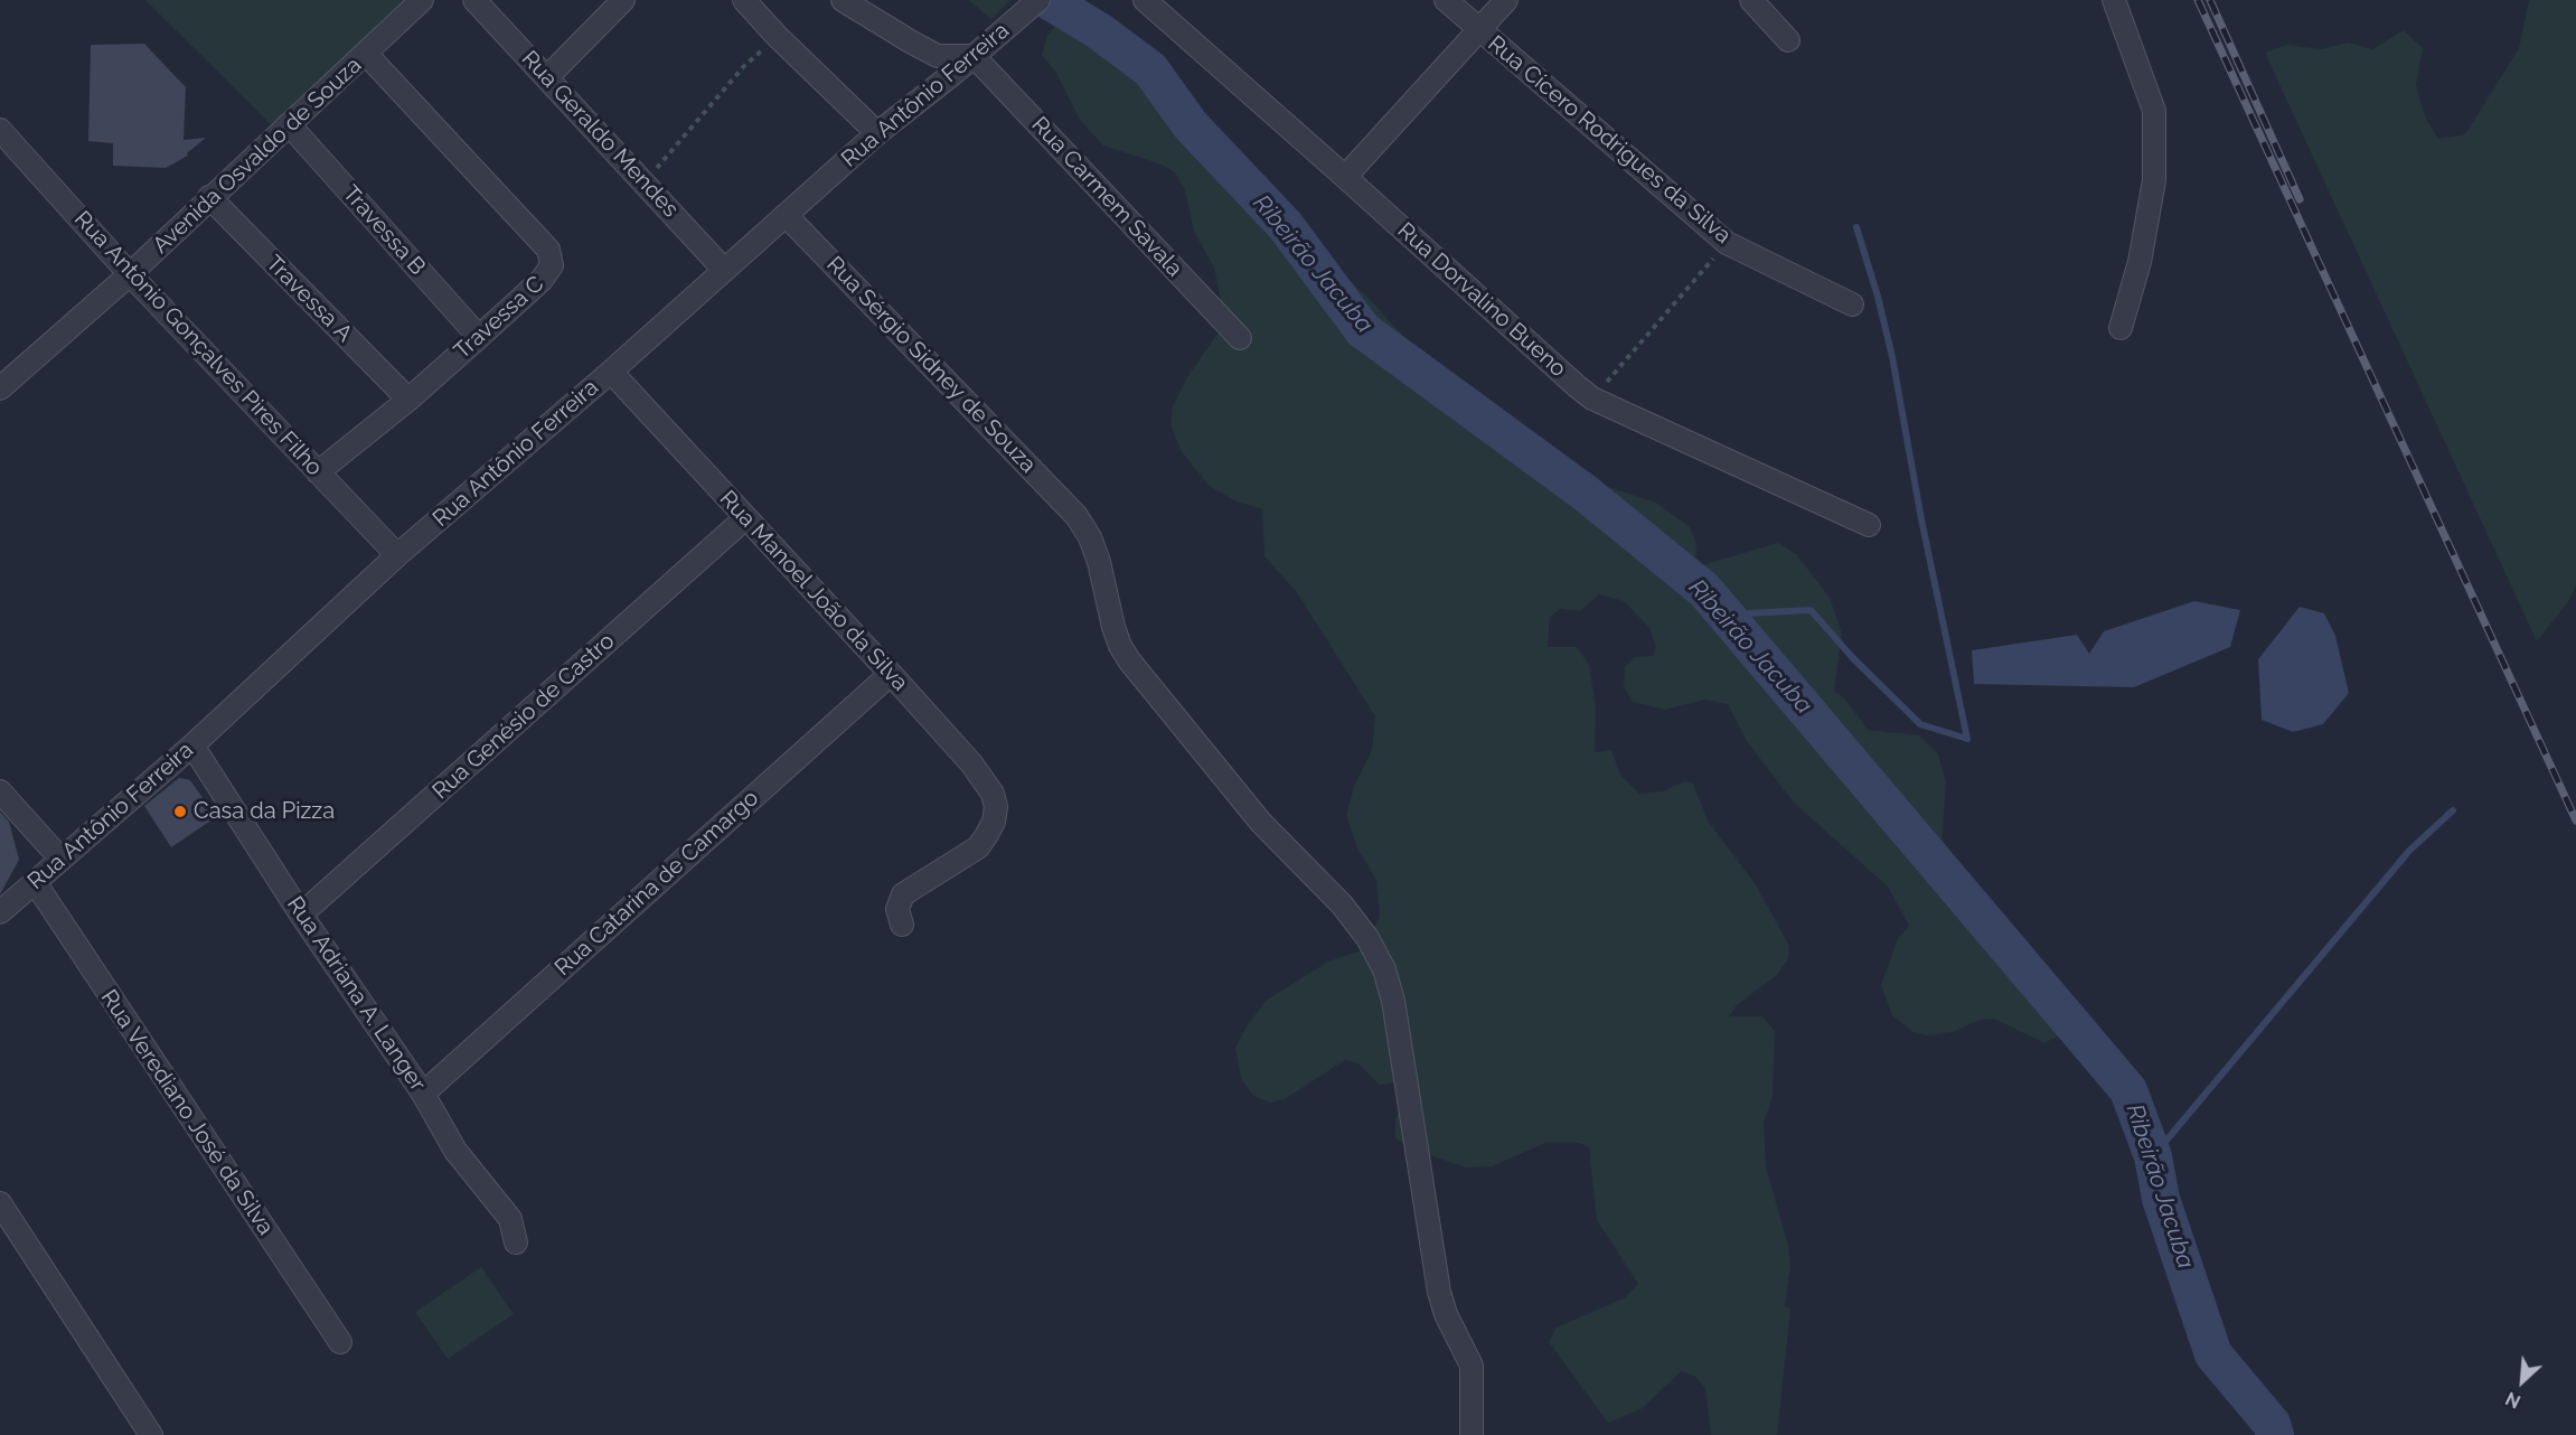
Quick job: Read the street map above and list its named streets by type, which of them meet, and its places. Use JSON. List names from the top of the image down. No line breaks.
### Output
{"streets":{"street":["Rua Antônio Ferreira","Rua Geraldo Mendes","Rua Cícero Rodrigues da Silva","Avenida Osvaldo de Souza","Rua Carmem Savala","Travessa B","Travessa A","Rua Dorvalino Bueno","Travessa C","Rua Antônio Gonçalves Pires Filho","Rua Sérgio Sidney de Souza","Rua Manoel João da Silva","Rua Genésio de Castro","Rua Catarina de Camargo","Rua Adriana A. Langer","Rua Verediano José da Silva"]},"crossings":[["Rua Antônio Ferreira","Rua Geraldo Mendes"],["Rua Antônio Ferreira","Rua Carmem Savala"],["Rua Antônio Ferreira","Rua Antônio Gonçalves Pires Filho"],["Rua Antônio Ferreira","Rua Sérgio Sidney de Souza"],["Rua Antônio Ferreira","Rua Manoel João da Silva"],["Rua Antônio Ferreira","Rua Adriana A. Langer"],["Rua Antônio Ferreira","Rua Verediano José da Silva"],["Avenida Osvaldo de Souza","Travessa B"],["Avenida Osvaldo de Souza","Travessa A"],["Avenida Osvaldo de Souza","Travessa C"],["Avenida Osvaldo de Souza","Rua Antônio Gonçalves Pires Filho"],["Travessa B","Travessa C"],["Travessa A","Travessa C"],["Travessa C","Rua Antônio Gonçalves Pires Filho"],["Rua Manoel João da Silva","Rua Genésio de Castro"],["Rua Manoel João da Silva","Rua Catarina de Camargo"],["Rua Genésio de Castro","Rua Adriana A. Langer"],["Rua Catarina de Camargo","Rua Adriana A. Langer"]],"water":["Ribeirão Jacuba"],"places":["Casa da Pizza"],"north":"bottom left"}
